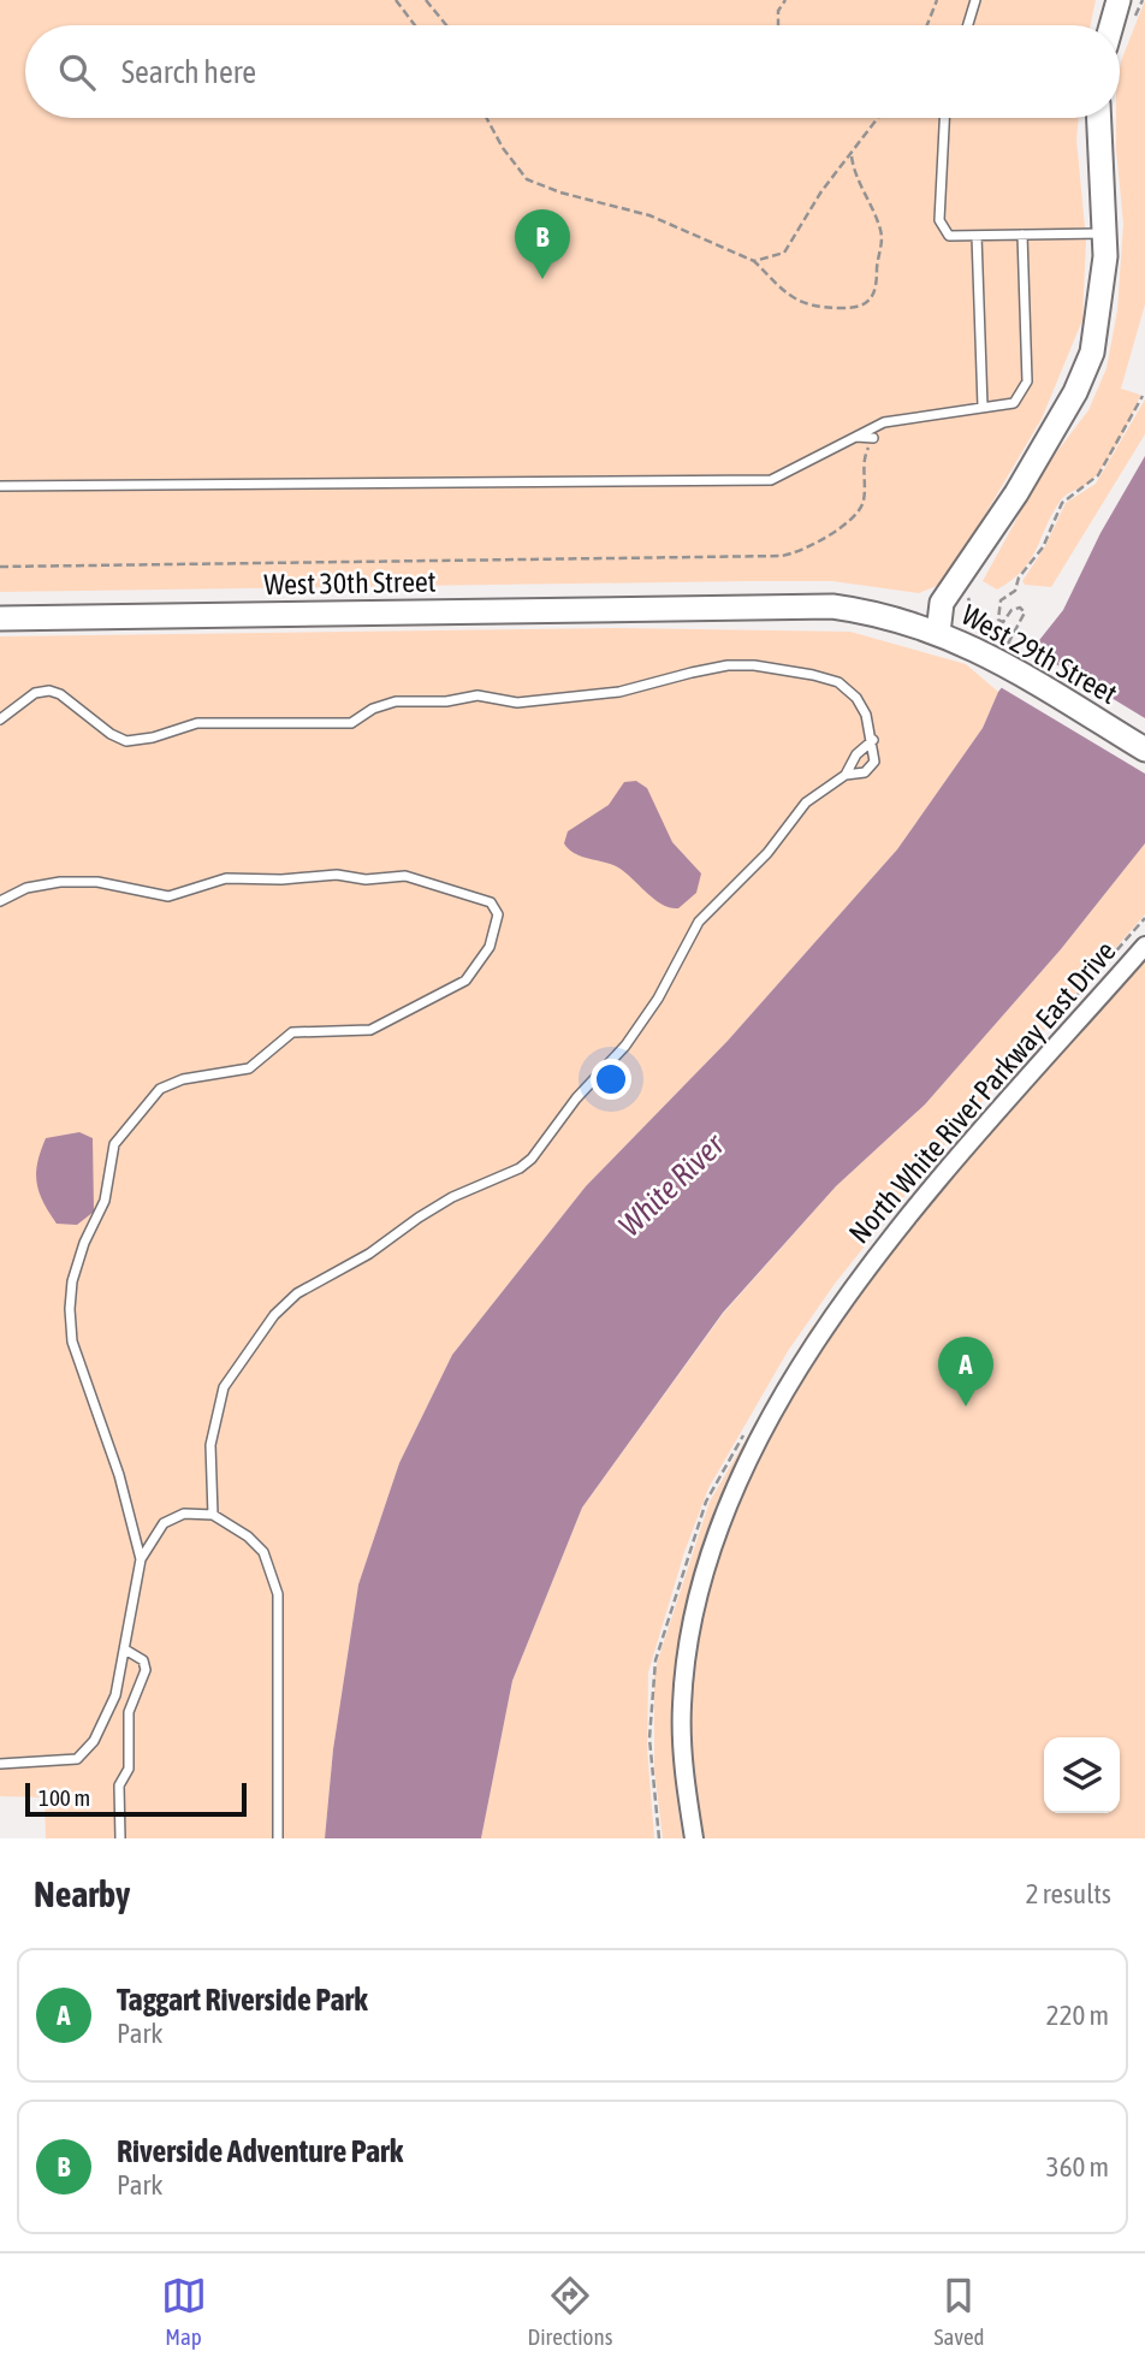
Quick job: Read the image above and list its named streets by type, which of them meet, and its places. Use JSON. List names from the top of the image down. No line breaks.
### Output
{"streets":{"main road":["West 30th Street","West 29th Street"],"street":["North White River Parkway East Drive"]},"crossings":[["West 30th Street","West 29th Street"]],"water":["White River"],"scale_bar":"100 m","page":{"search":"Search here","pins":["B","A"],"scale":"100 m","heading":["Nearby","2 results"],"list":[{"mark":"A","name":"Taggart Riverside Park","note":"Park","value":"220 m"},{"mark":"B","name":"Riverside Adventure Park","note":"Park","value":"360 m"}],"nav":["Map","Directions","Saved"]}}
